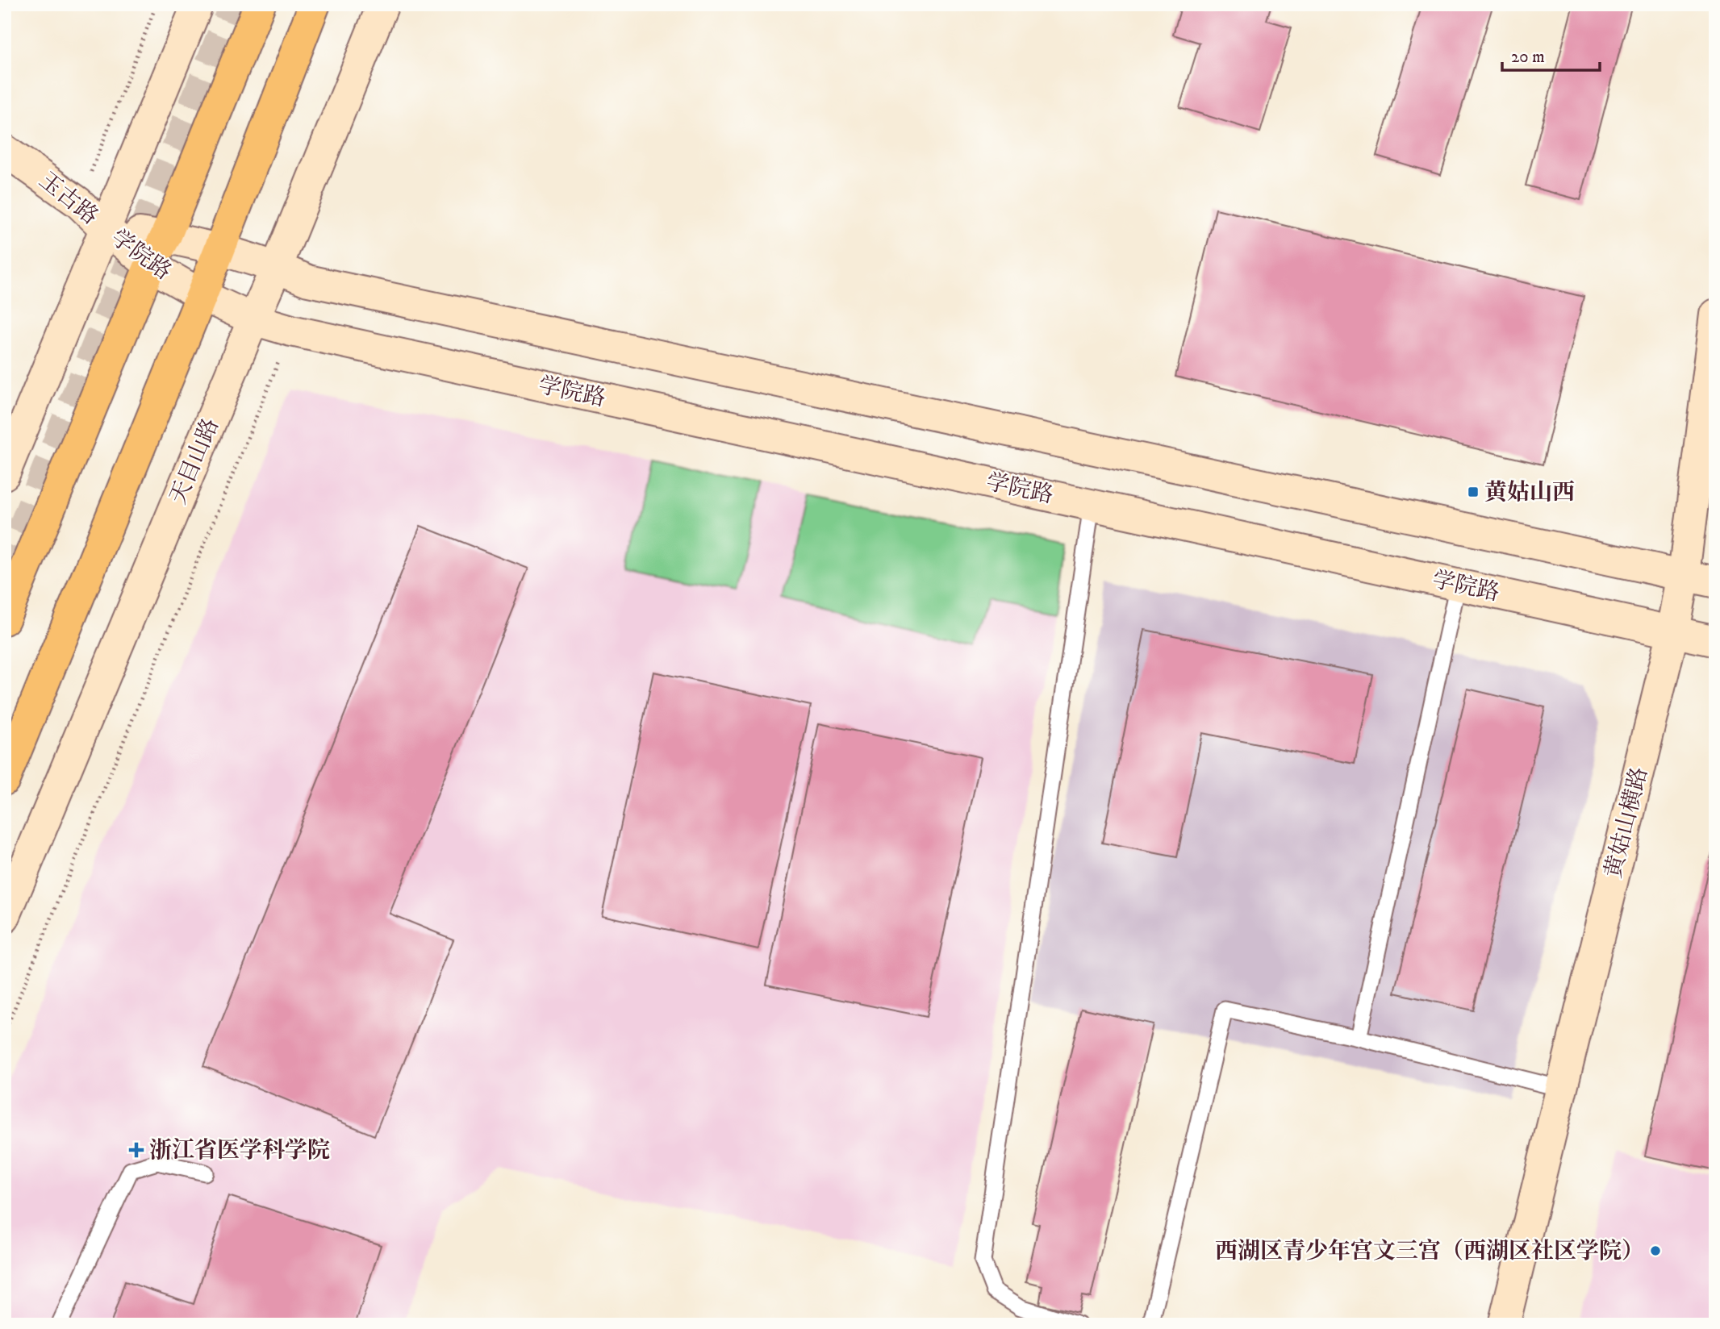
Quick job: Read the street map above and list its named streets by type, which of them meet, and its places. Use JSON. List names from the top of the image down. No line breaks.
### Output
{"streets":{"main road":["玉古路","学院路","天目山路","黄姑山横路"]},"crossings":[["玉古路","学院路"],["学院路","天目山路"],["学院路","黄姑山横路"]],"places":{"transit":["黄姑山西"],"health":["浙江省医学科学院"],"other":["西湖区青少年宫文三宫（西湖区社区学院）"]},"scale_bar":"20 m"}
